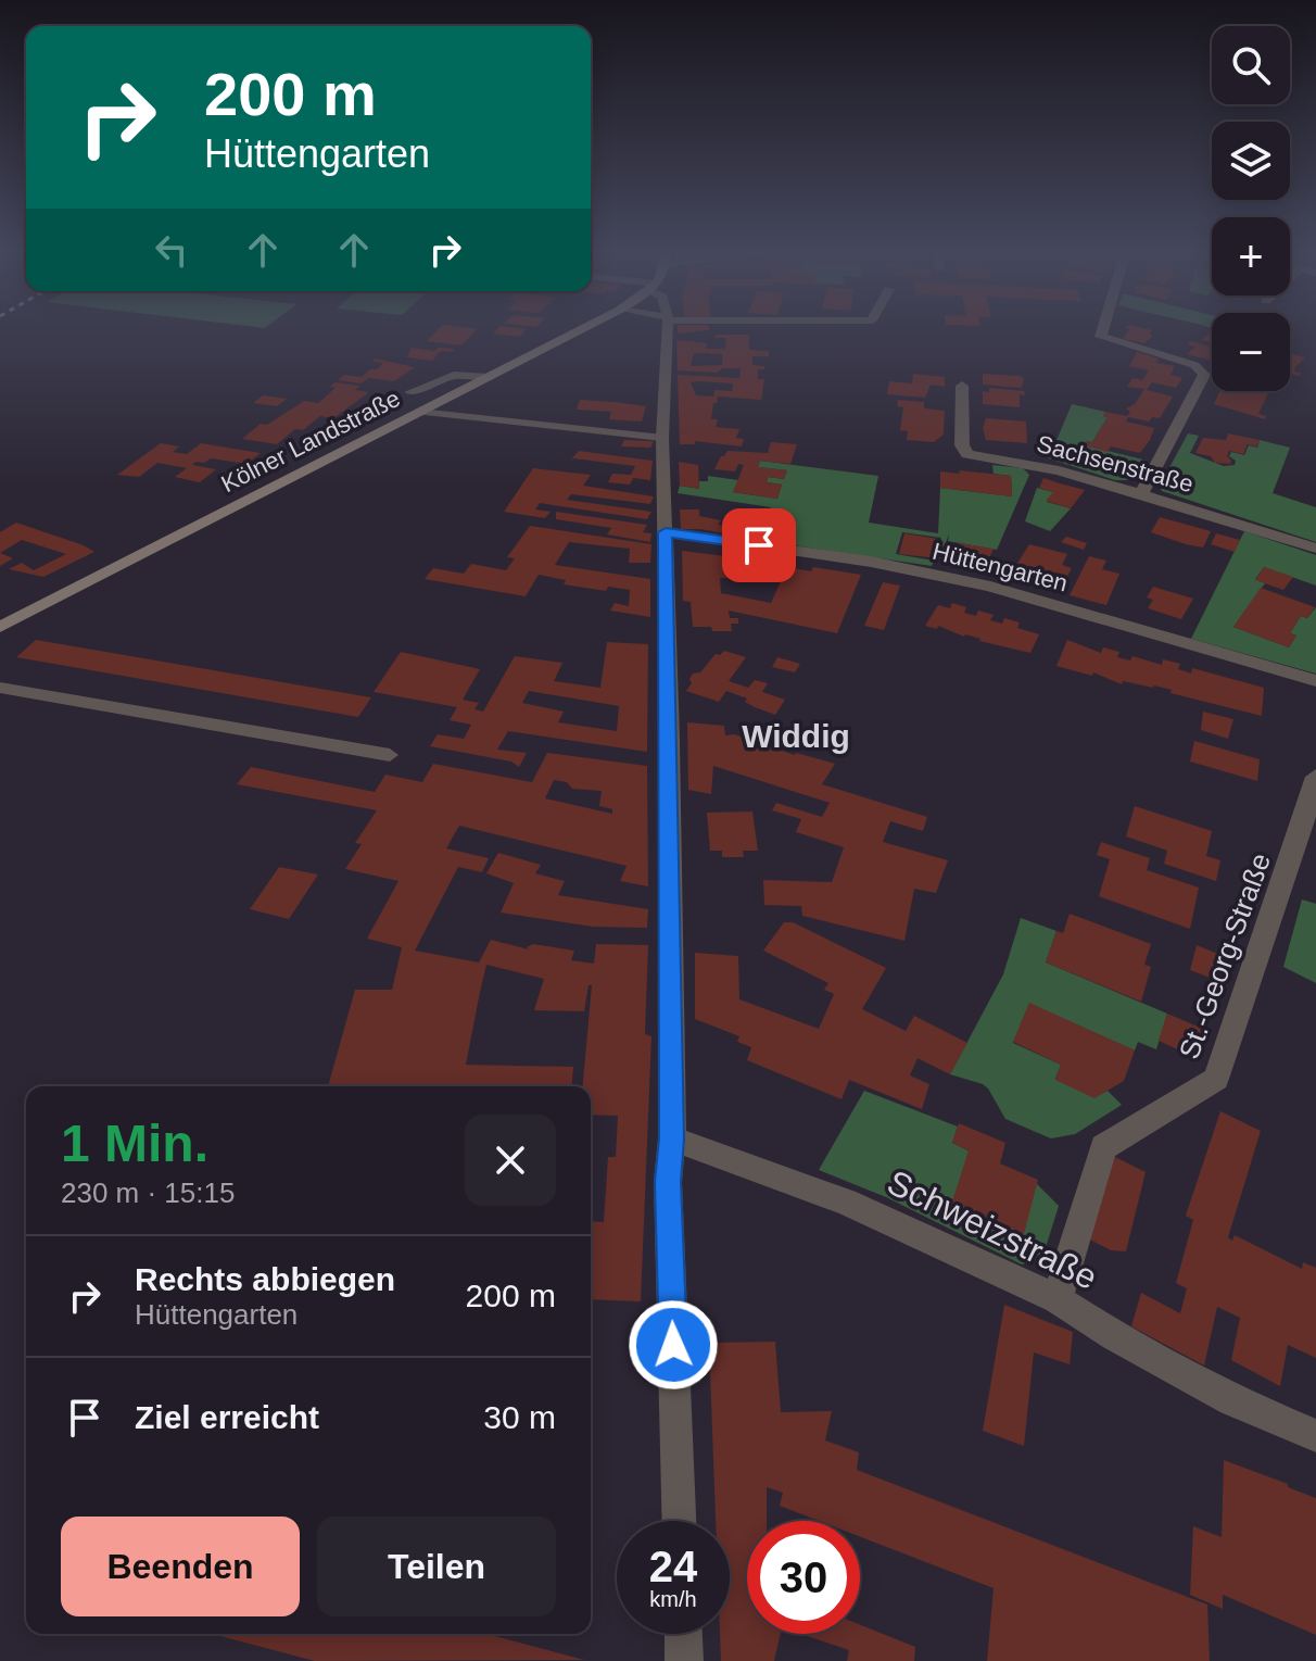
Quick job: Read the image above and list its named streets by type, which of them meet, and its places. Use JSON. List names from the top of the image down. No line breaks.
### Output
{"streets":{"main road":["Kölner Landstraße"],"street":["Sachsenstraße","Hüttengarten","St.-Georg-Straße","Schweizstraße"]},"crossings":[["St.-Georg-Straße","Schweizstraße"]],"districts":["Widdig"],"page":{"map_buttons":["+","−"],"turn":["200 m","Hüttengarten"],"heading":["1 Min.","230 m · 15:15"],"list":[{"name":"Rechts abbiegen","note":"Hüttengarten","value":"200 m"},{"name":"Ziel erreicht","value":"30 m"}],"buttons":["Beenden","Teilen"],"speed":"24 km/h","limit":"30"}}
